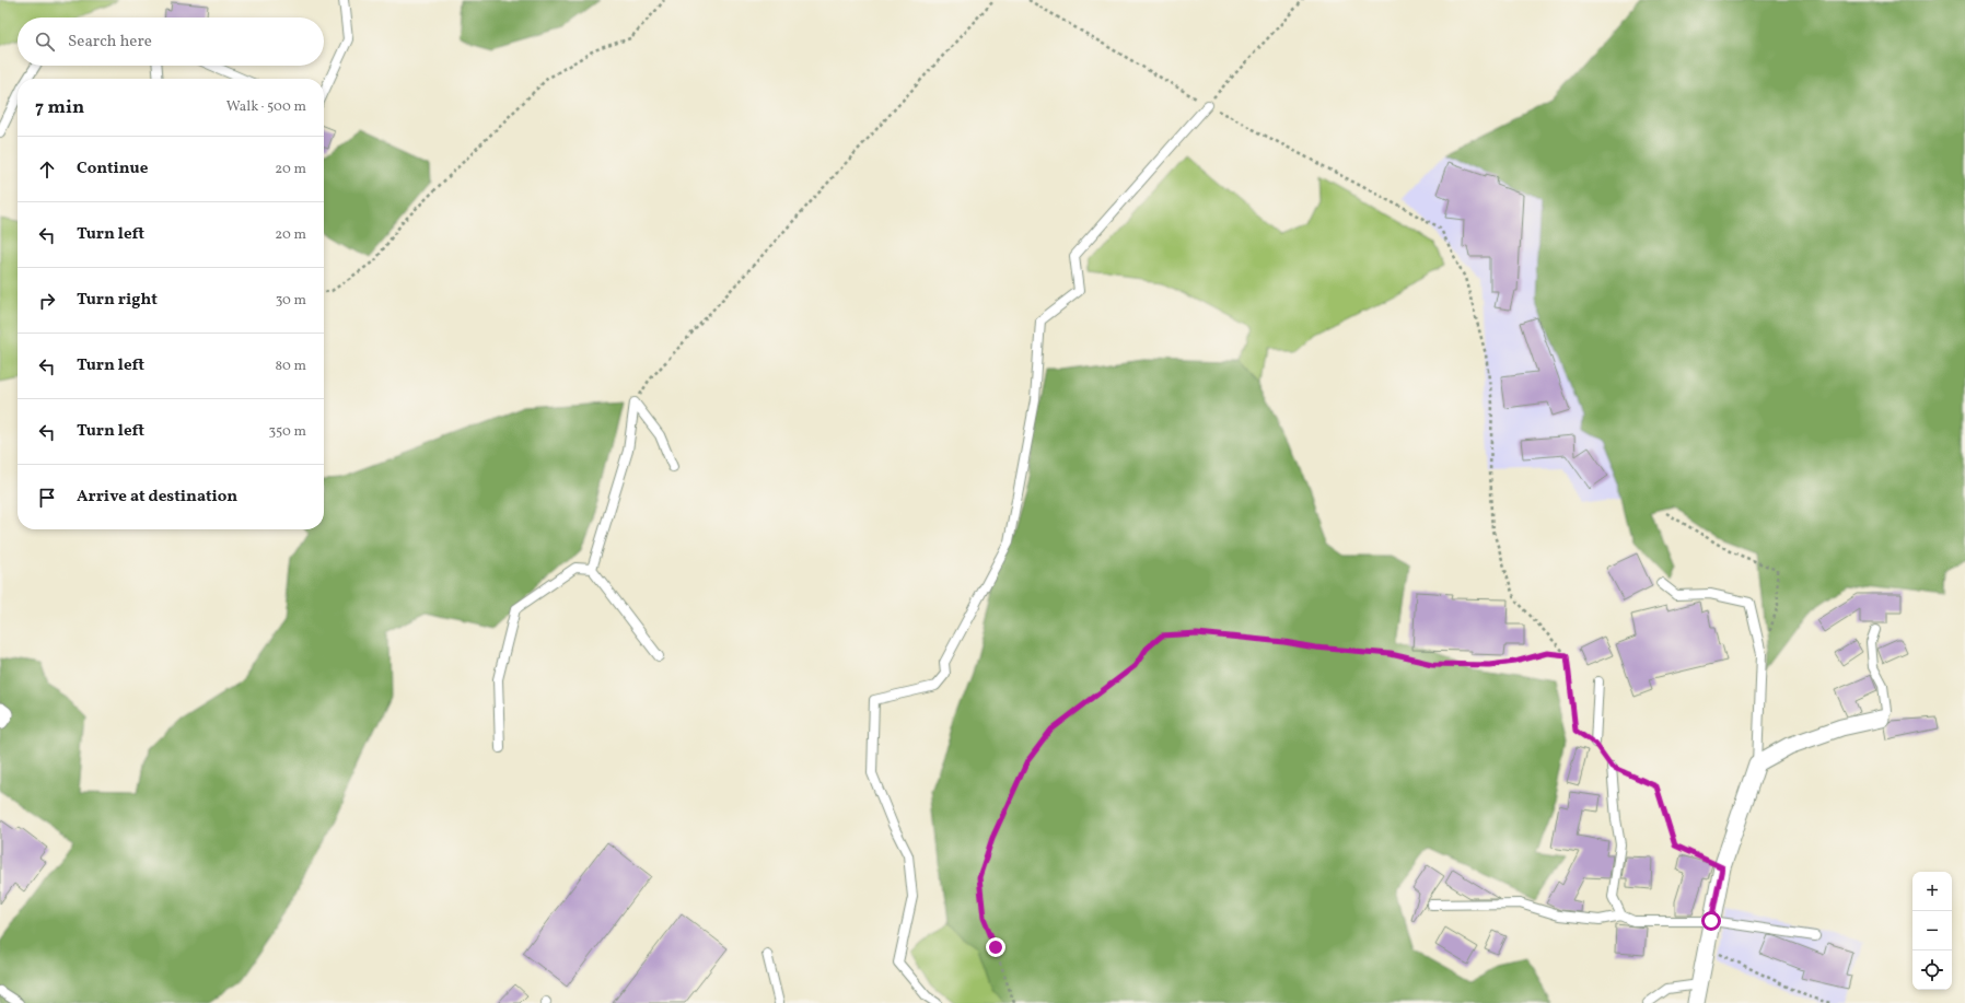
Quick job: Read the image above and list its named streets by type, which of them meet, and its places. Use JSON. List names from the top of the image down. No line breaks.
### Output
{"page":{"search":"Search here","heading":["7 min","Walk · 500 m"],"list":[["Continue","20 m"],["Turn left","20 m"],["Turn right","30 m"],["Turn left","80 m"],["Turn left","350 m"],"Arrive at destination"],"map_buttons":["+","−"]}}
